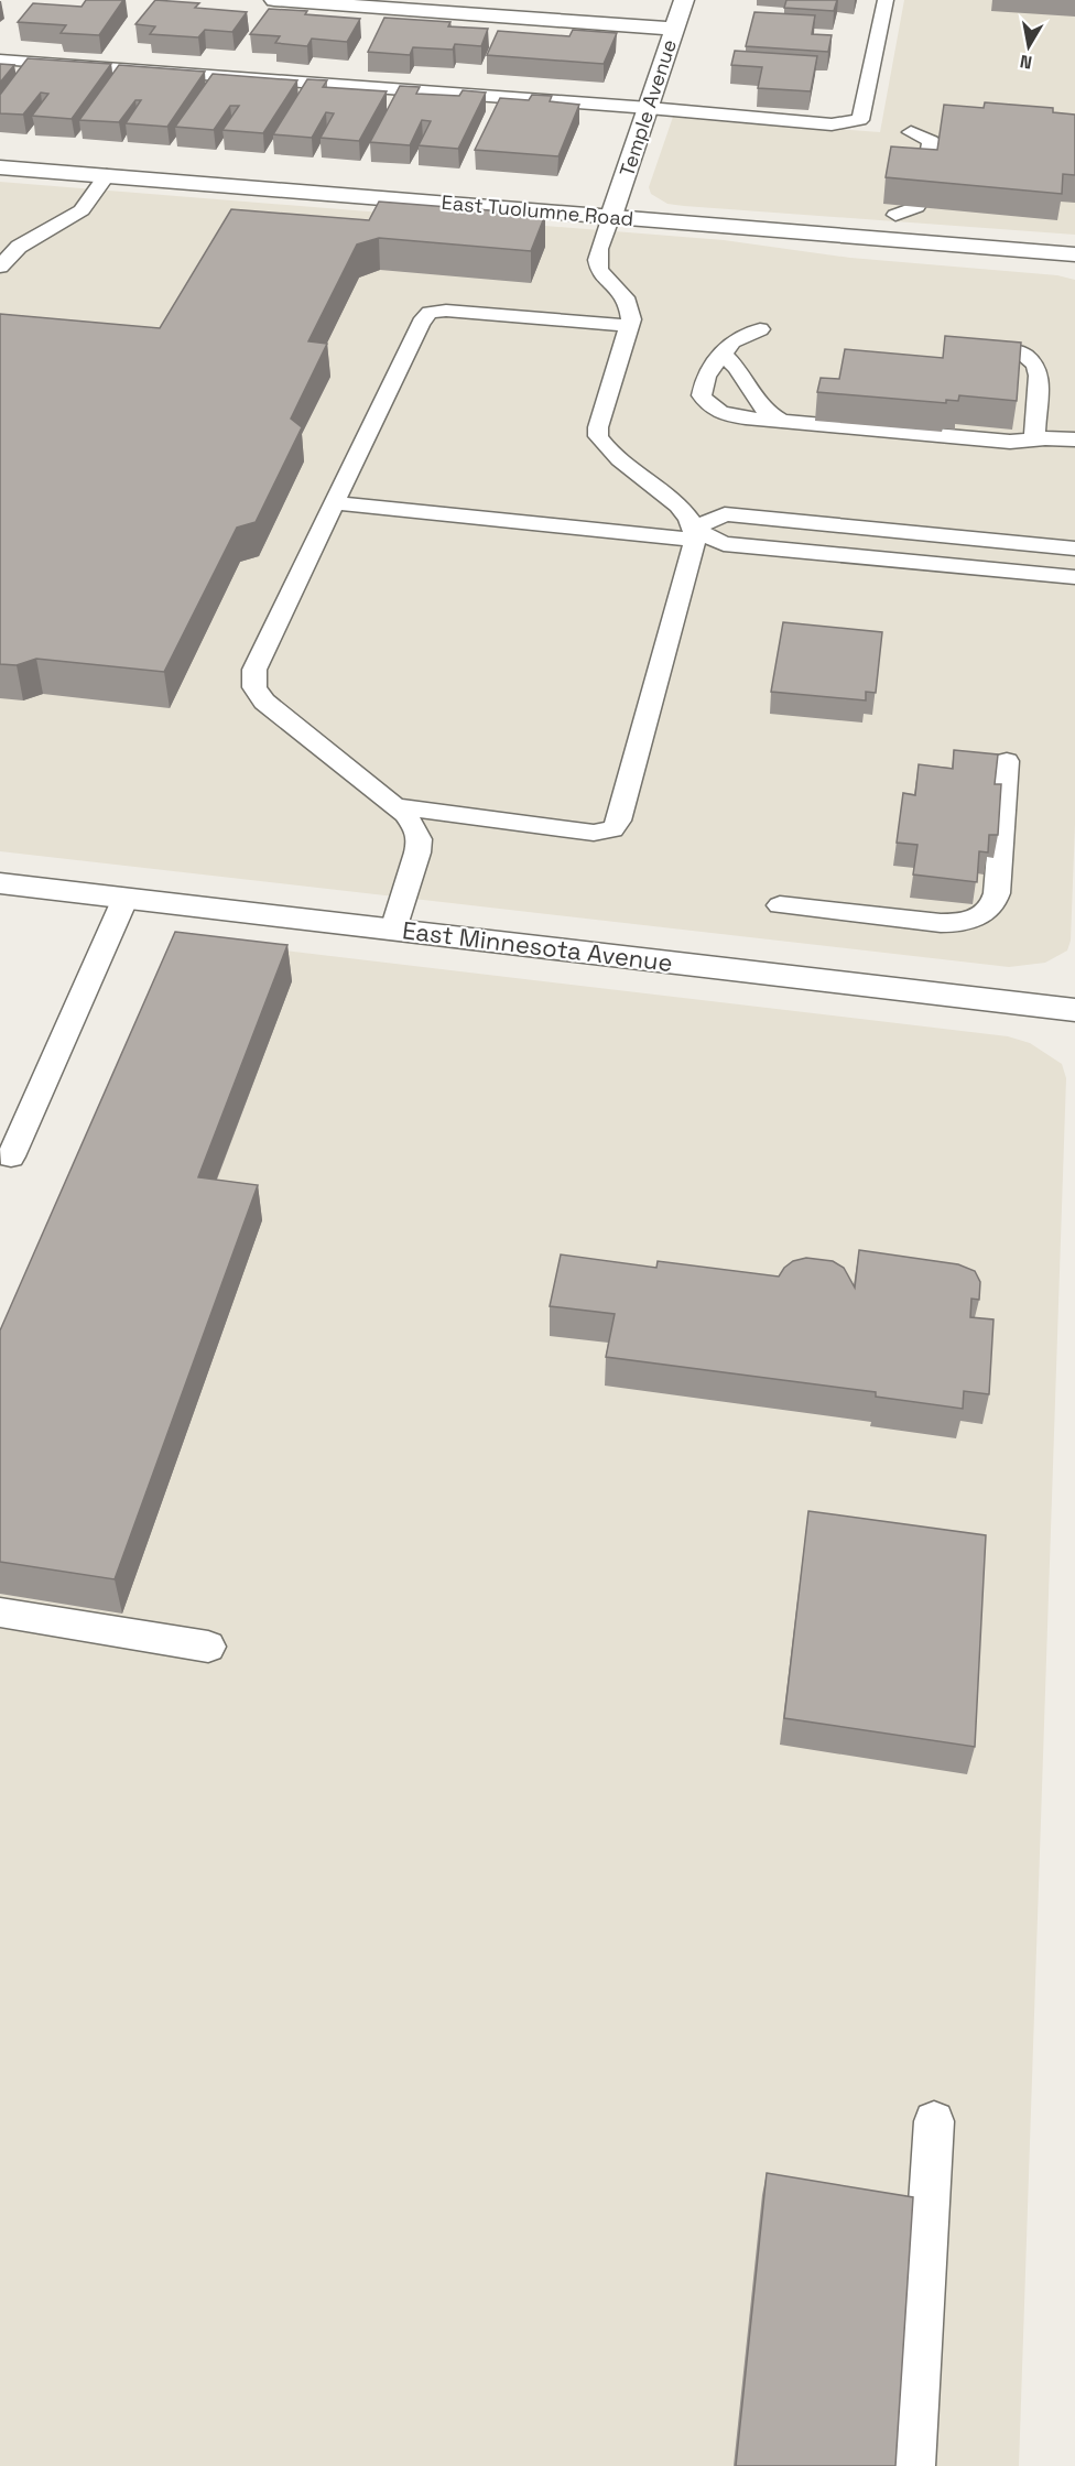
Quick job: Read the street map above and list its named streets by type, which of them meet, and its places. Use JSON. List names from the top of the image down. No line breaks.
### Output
{"streets":{"street":["Temple Avenue","East Tuolumne Road","East Minnesota Avenue"]},"crossings":[["Temple Avenue","East Tuolumne Road"]],"north":"bottom"}
